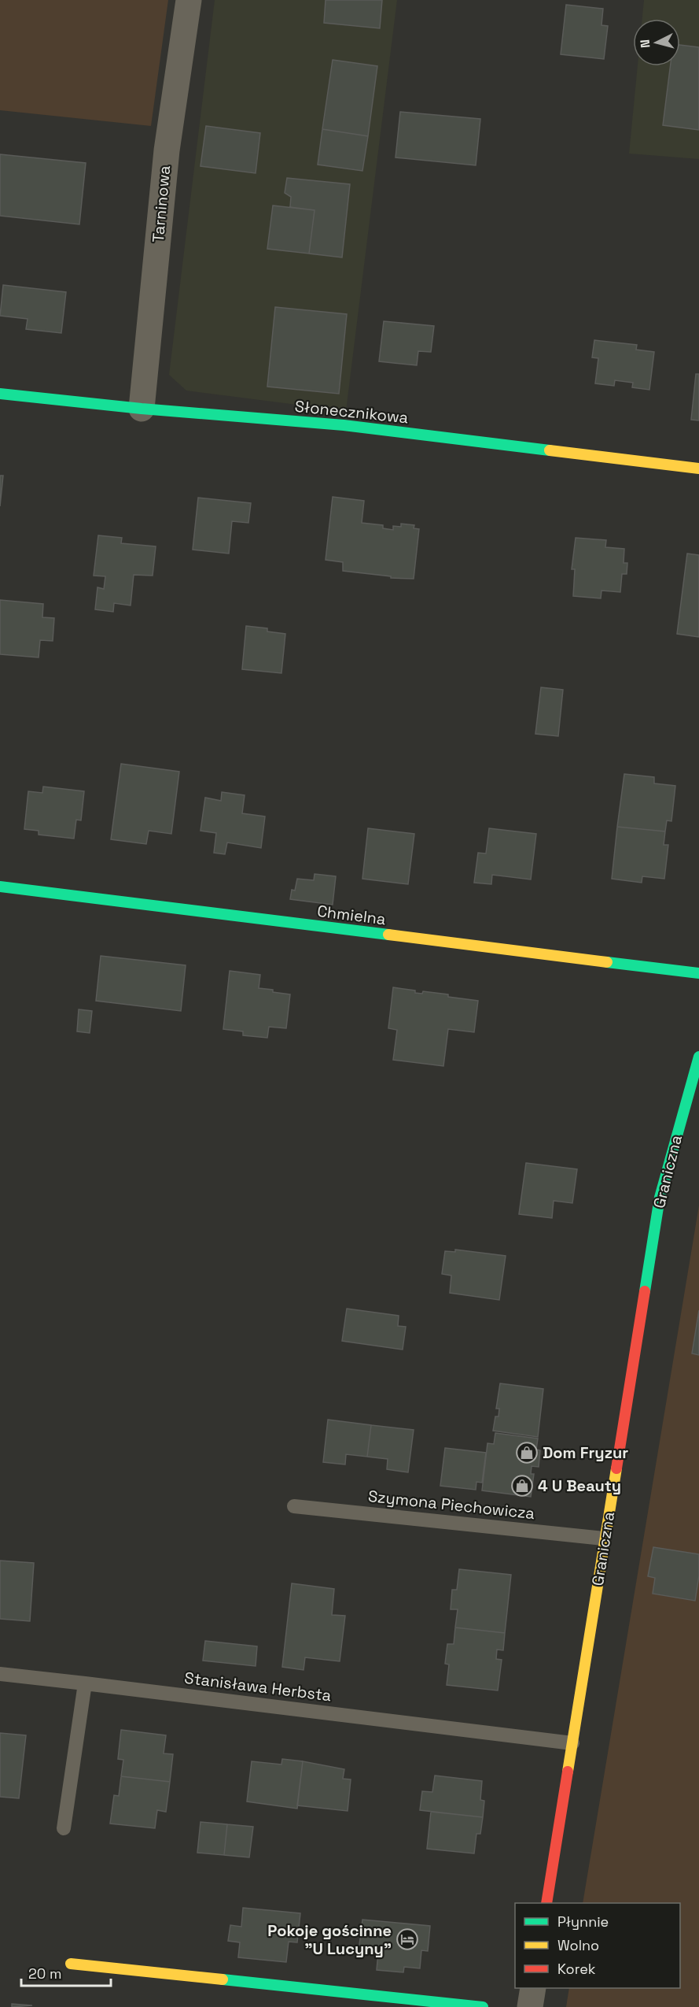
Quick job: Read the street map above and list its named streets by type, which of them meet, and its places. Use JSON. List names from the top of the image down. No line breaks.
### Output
{"streets":{"street":["Tarninowa","Słonecznikowa","Chmielna","Graniczna"],"lane":["Szymona Piechowicza","Stanisława Herbsta"]},"crossings":[["Tarninowa","Słonecznikowa"],["Graniczna","Szymona Piechowicza"],["Graniczna","Stanisława Herbsta"]],"places":{"shop":["Dom Fryzur","4 U Beauty"],"hotel":["Pokoje gościnne \"U Lucyny\""]},"legend":["Płynnie","Wolno","Korek"],"scale_bar":"20 m","north":"left"}
